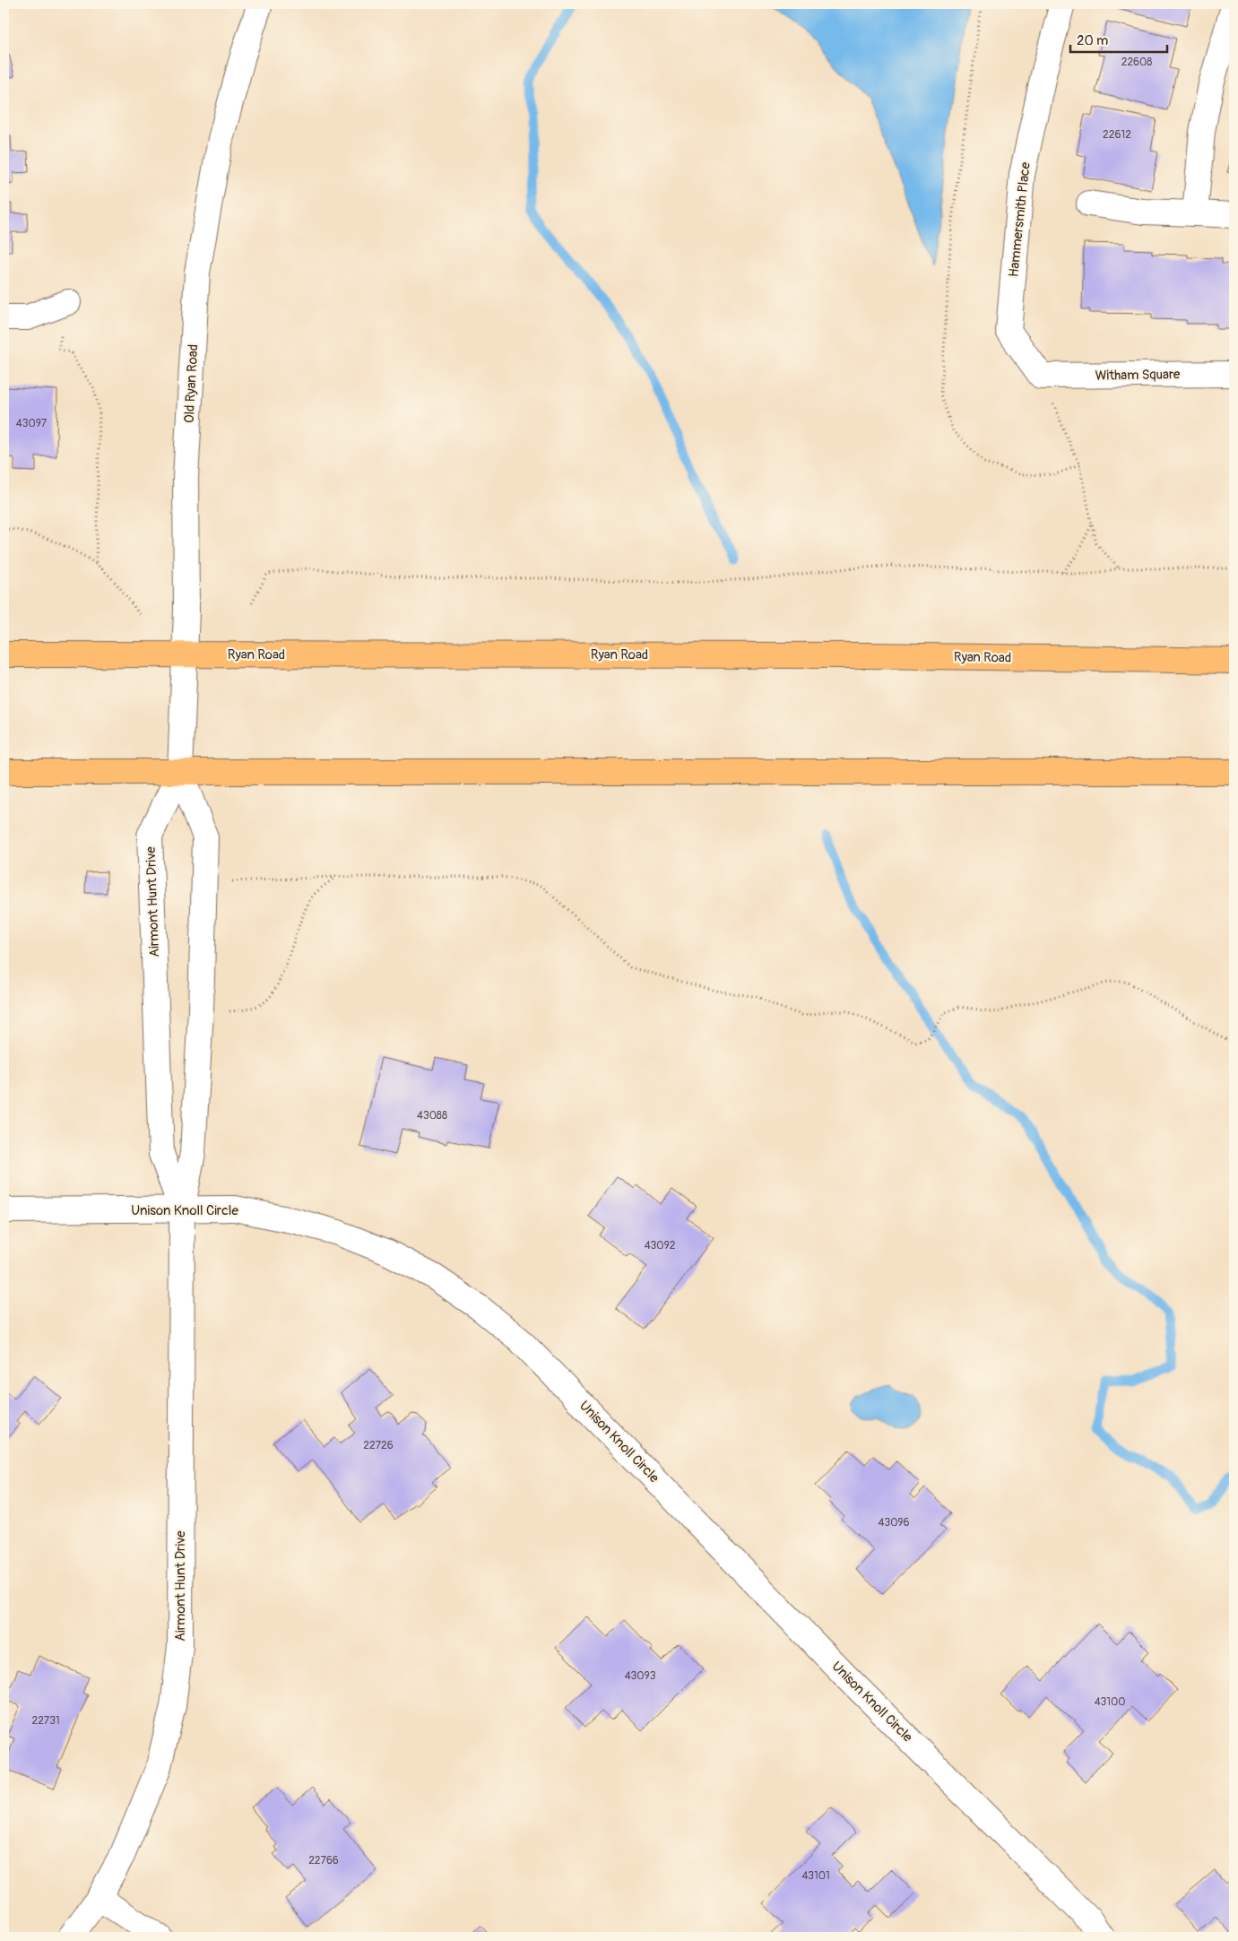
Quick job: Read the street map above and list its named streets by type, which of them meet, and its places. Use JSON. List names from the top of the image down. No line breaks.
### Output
{"streets":{"main road":["Ryan Road"],"street":["Hammersmith Place","Witham Square","Old Ryan Road","Airmont Hunt Drive","Unison Knoll Circle"]},"crossings":[["Hammersmith Place","Witham Square"],["Old Ryan Road","Ryan Road"],["Old Ryan Road","Airmont Hunt Drive"],["Airmont Hunt Drive","Unison Knoll Circle"]],"house_numbers":["22608","22612","43097","43088","43092","22726","43096","43093","43100","22731","22766","43101"],"scale_bar":"20 m"}
